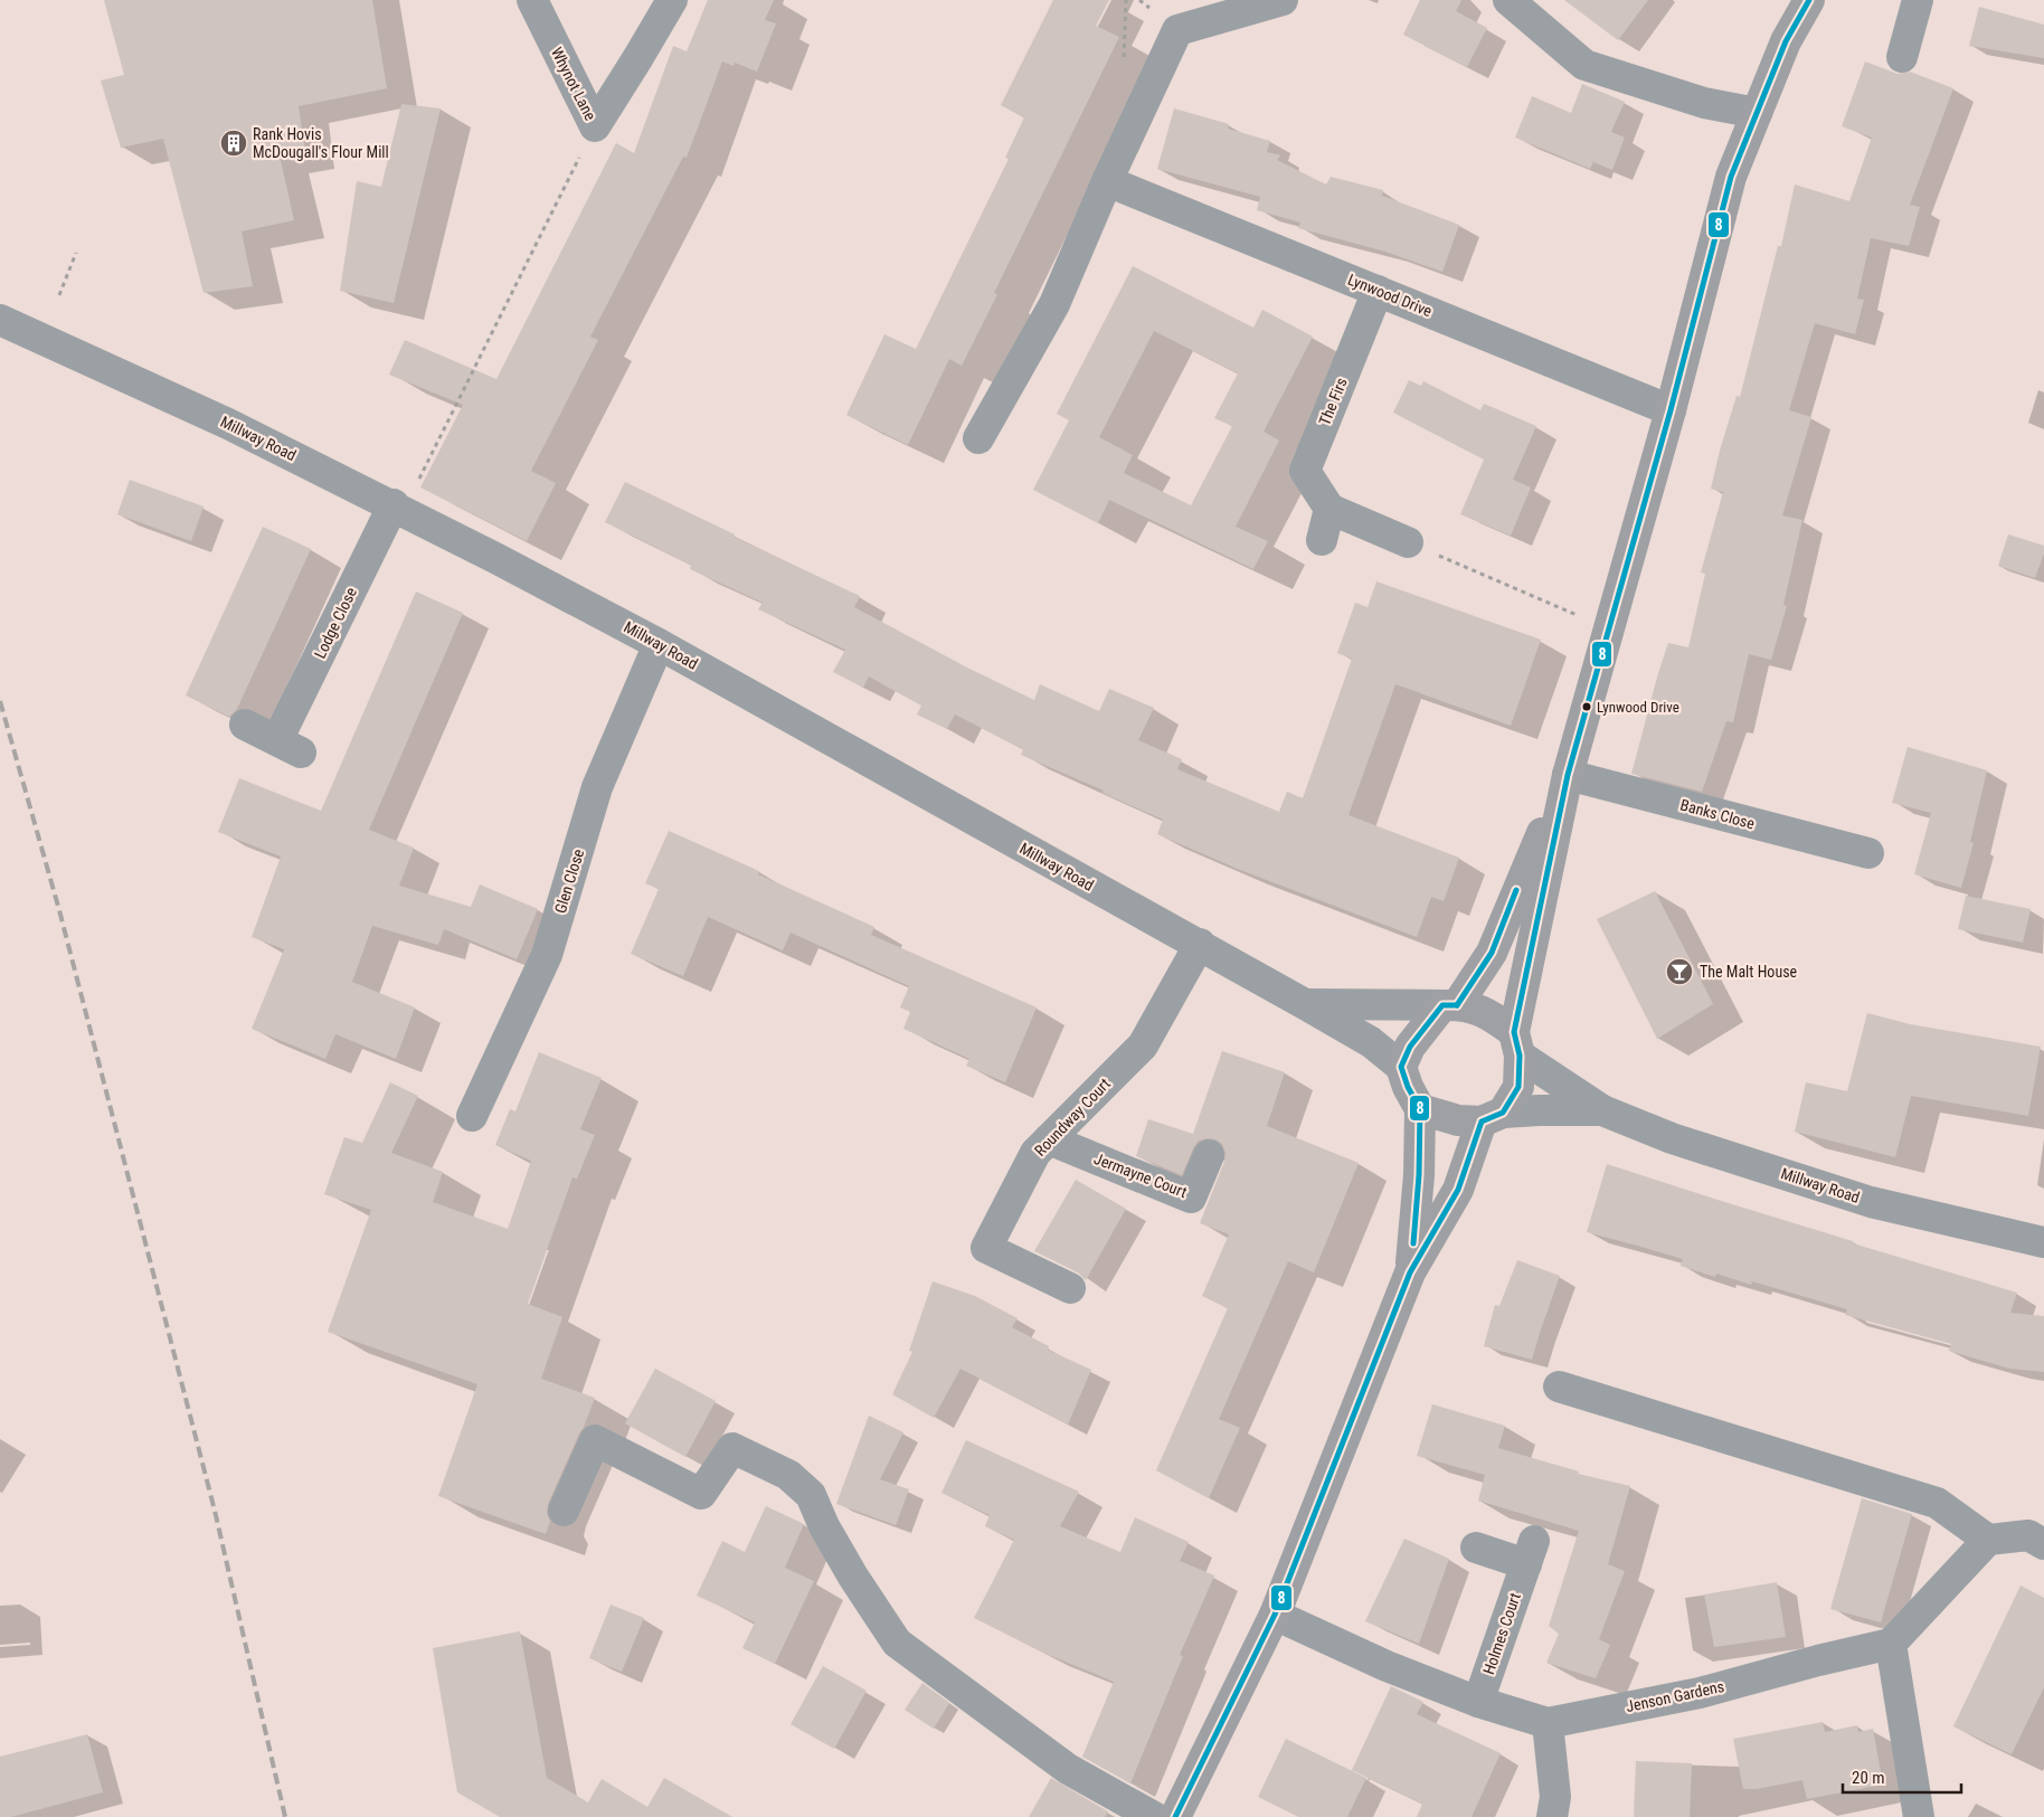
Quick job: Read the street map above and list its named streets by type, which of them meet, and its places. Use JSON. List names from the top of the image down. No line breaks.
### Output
{"streets":{"street":["Whynot Lane","Lynwood Drive","The Firs","Millway Road","Lodge Close","Banks Close","Glen Close","Roundway Court","Jermayne Court","Holmes Court","Jenson Gardens"]},"crossings":[["Lynwood Drive","The Firs"],["Millway Road","Lodge Close"],["Millway Road","Glen Close"],["Millway Road","Roundway Court"],["Roundway Court","Jermayne Court"],["Holmes Court","Jenson Gardens"]],"places":{"building":["Rank Hovis McDougall's Flour Mill"],"other":["Lynwood Drive"],"bar":["The Malt House"]},"lines":["transit line 8"],"scale_bar":"20 m"}
